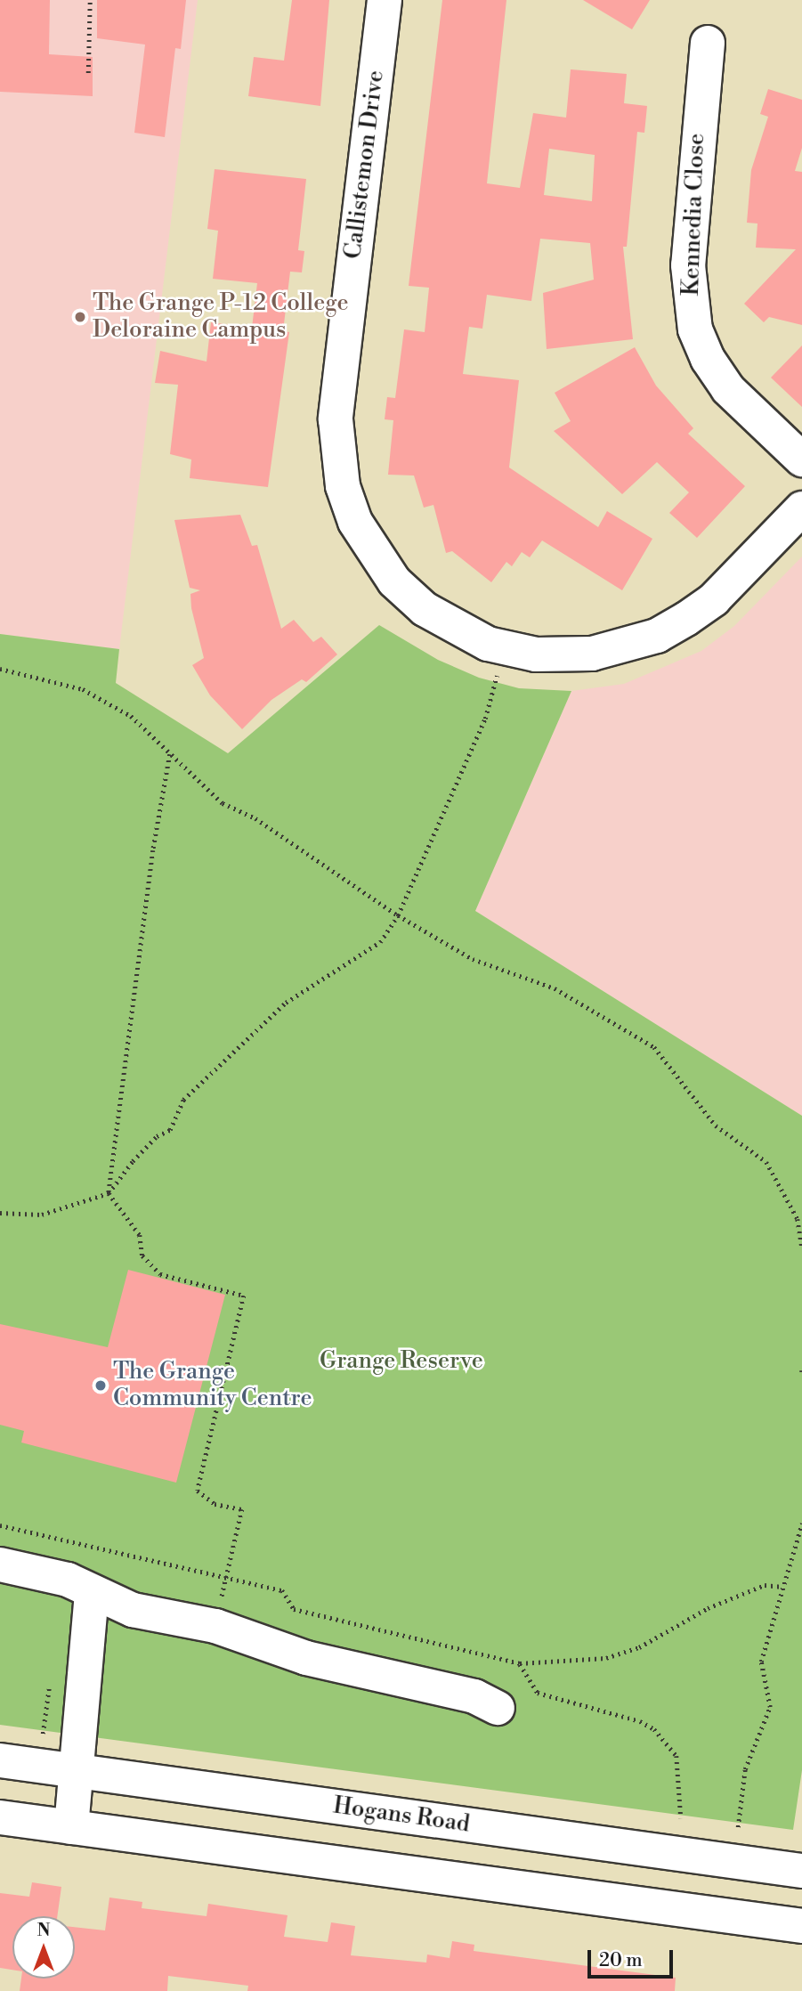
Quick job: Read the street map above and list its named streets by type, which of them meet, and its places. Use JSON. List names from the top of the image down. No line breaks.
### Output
{"streets":{"street":["Callistemon Drive","Kennedia Close","Hogans Road"]},"parks":["Grange Reserve"],"places":["The Grange P-12 College Deloraine Campus","The Grange Community Centre"],"scale_bar":"20 m","north":"top"}
